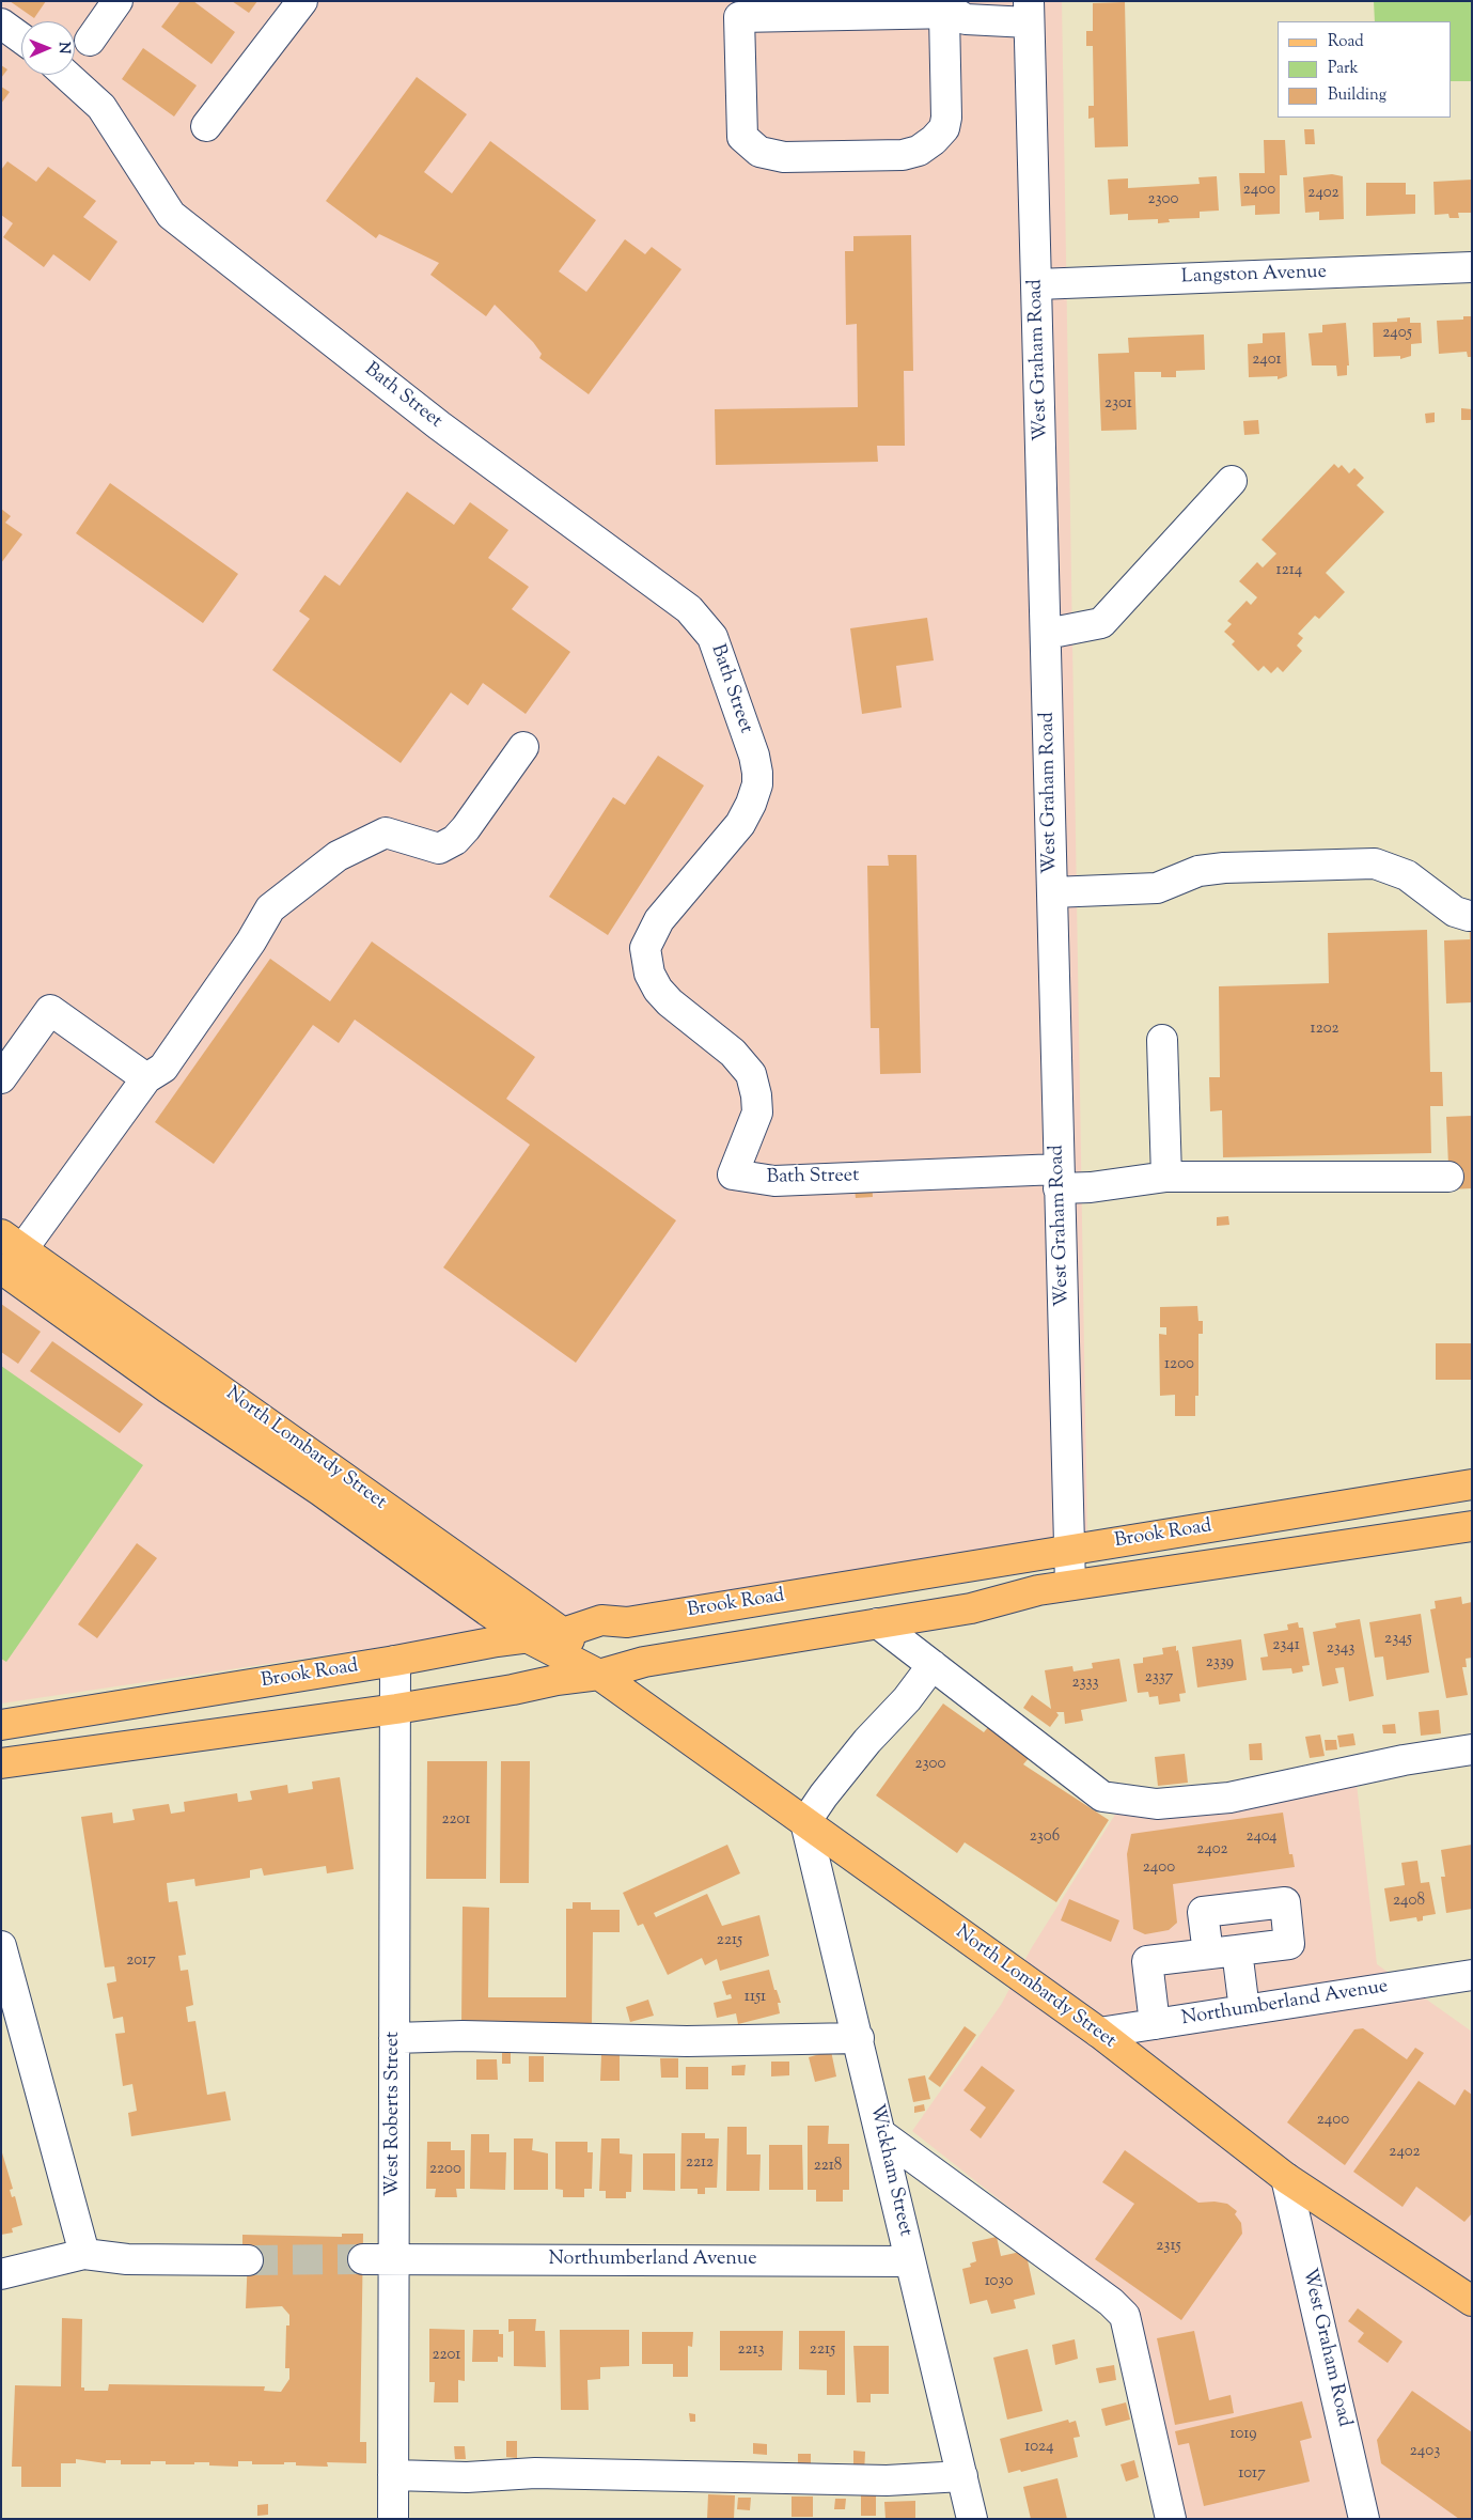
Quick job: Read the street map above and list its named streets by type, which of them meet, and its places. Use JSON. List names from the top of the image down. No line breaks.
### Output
{"streets":{"main road":["North Lombardy Street","Brook Road"],"street":["Langston Avenue","West Graham Road","Bath Street","Northumberland Avenue","West Roberts Street","Wickham Street"]},"crossings":[["Langston Avenue","West Graham Road"],["West Graham Road","Bath Street"],["West Graham Road","North Lombardy Street"],["West Graham Road","Brook Road"],["North Lombardy Street","Brook Road"],["North Lombardy Street","Northumberland Avenue"],["North Lombardy Street","Wickham Street"],["Brook Road","West Roberts Street"],["Northumberland Avenue","West Roberts Street"],["Northumberland Avenue","Wickham Street"]],"house_numbers":["2400","2402","2300","2405","2401","2301","1214","1202","1200","2345","2341","2343","2339","2337","2333","2300","2201","2306","2404","2402","2400","2408","2215","2017","1151","2400","2402","2212","2218","2200","2315","1030","2213","2215","2201","1019","1024","2403","1017"],"legend":["Road","Park","Building"],"north":"right"}
